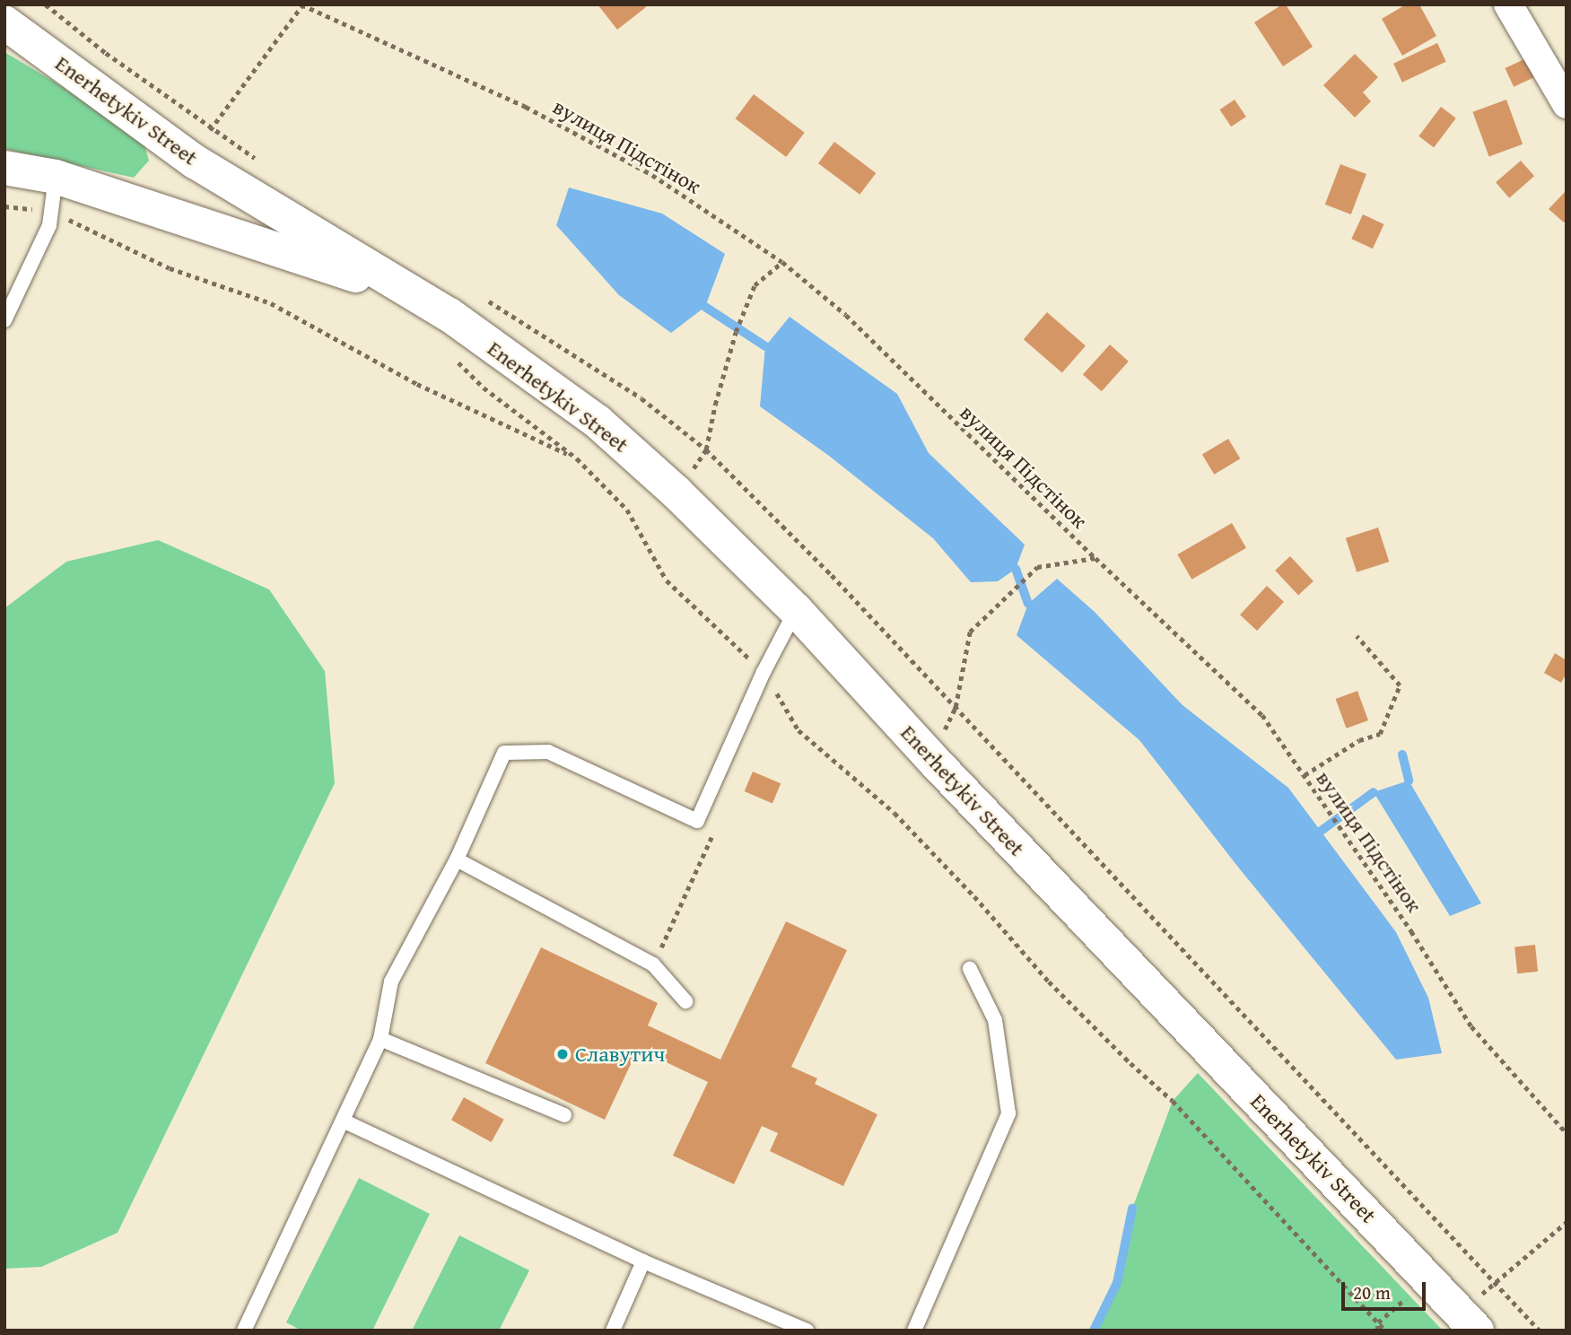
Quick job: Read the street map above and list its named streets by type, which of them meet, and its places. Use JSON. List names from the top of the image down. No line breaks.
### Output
{"streets":{"main road":["Enerhetykiv Street"],"path":["вулиця Підстінок"]},"places":["Славутич"],"scale_bar":"20 m"}
